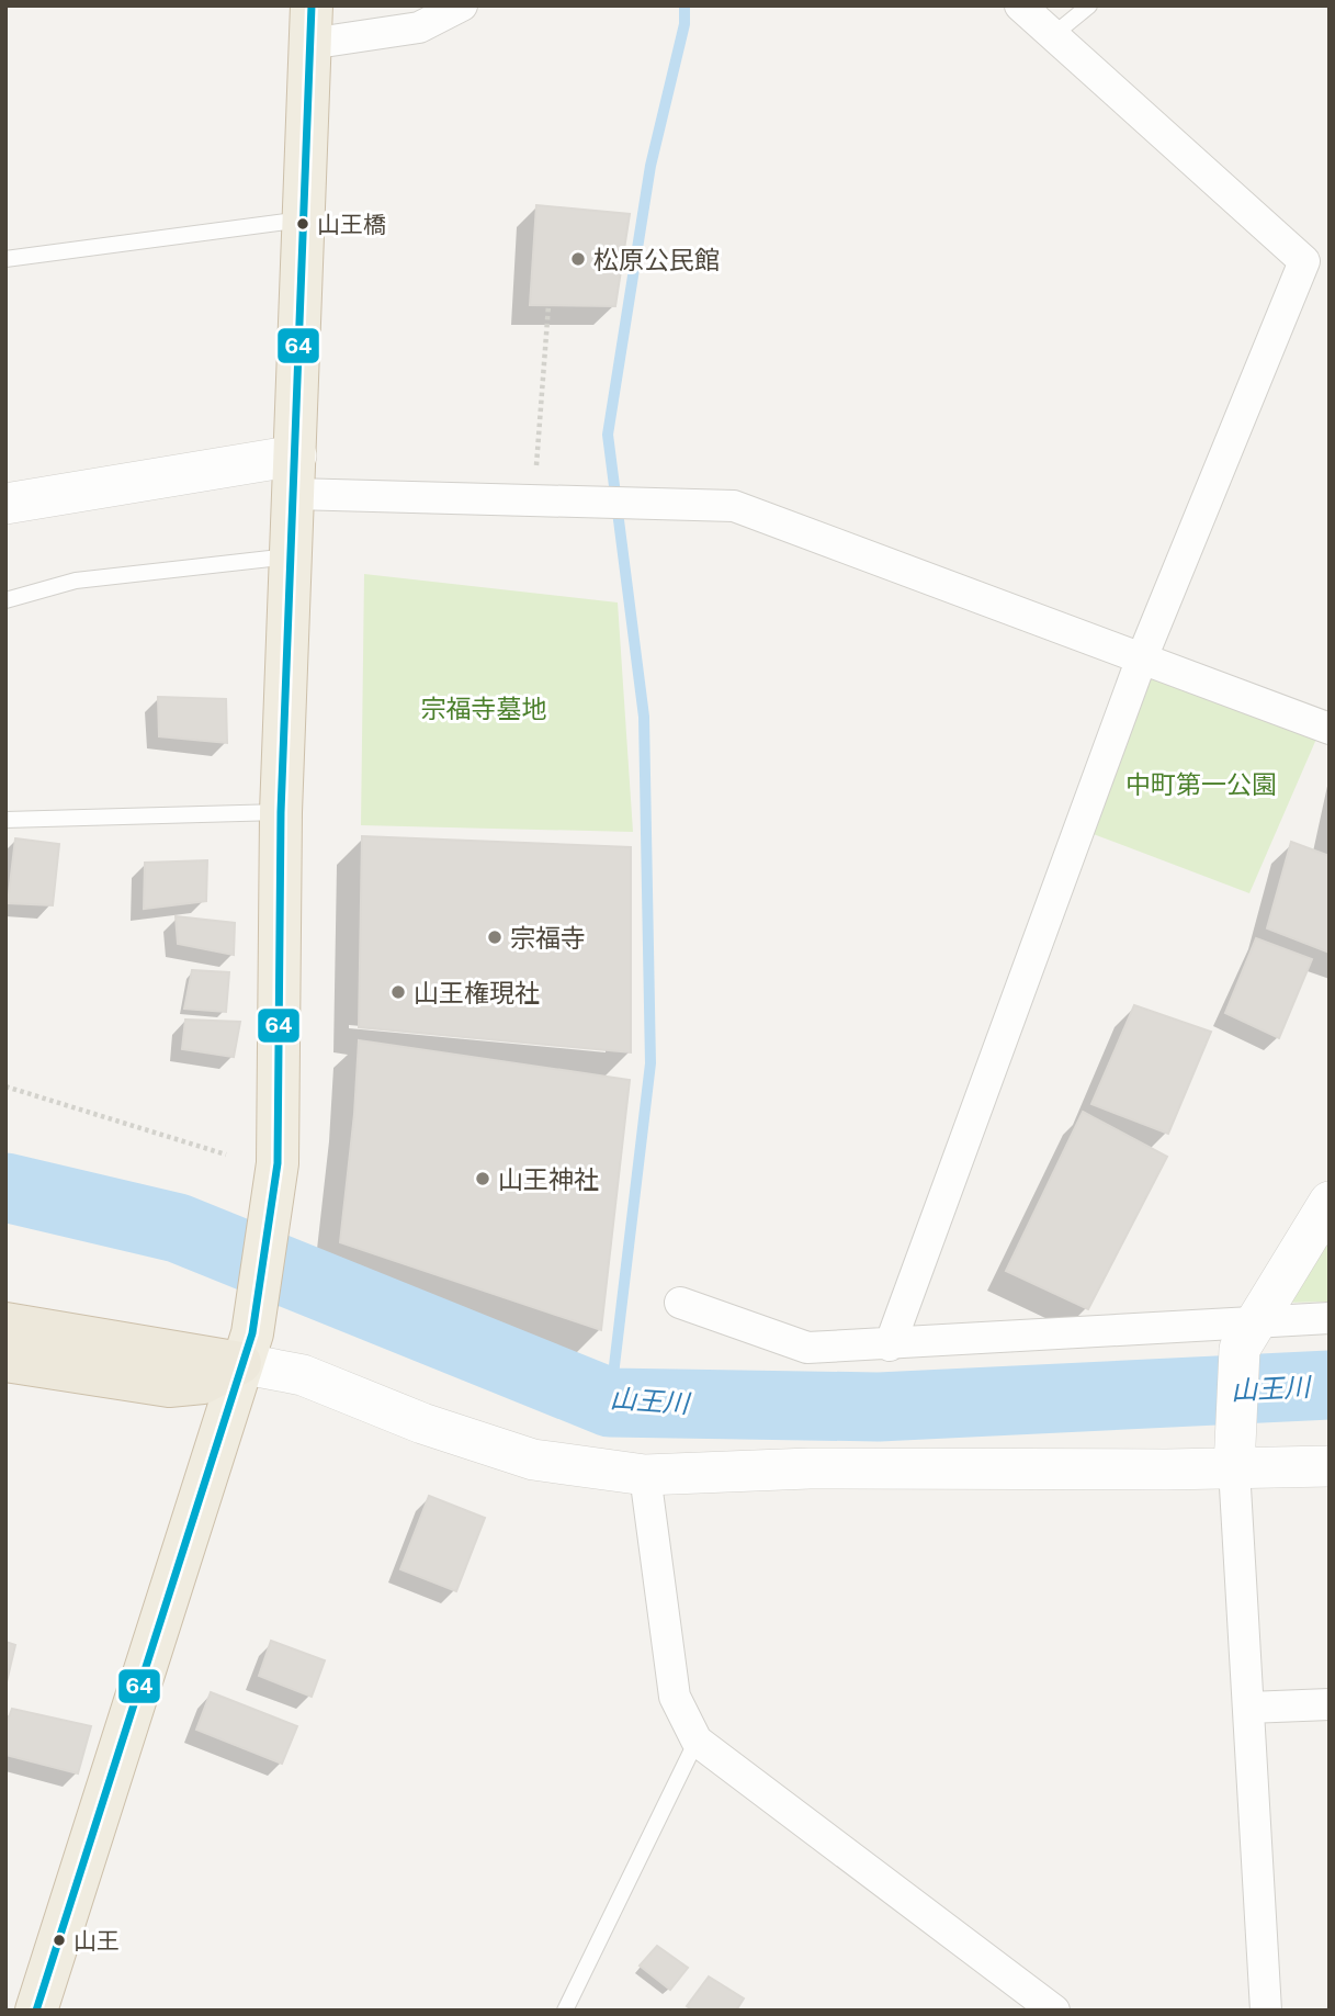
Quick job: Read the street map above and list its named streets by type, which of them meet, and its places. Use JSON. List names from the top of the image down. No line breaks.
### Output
{"water":["山王川"],"parks":["宗福寺墓地","中町第一公園"],"places":["山王橋","松原公民館","宗福寺","山王権現社","山王神社","山王"],"lines":["transit line 64"]}
